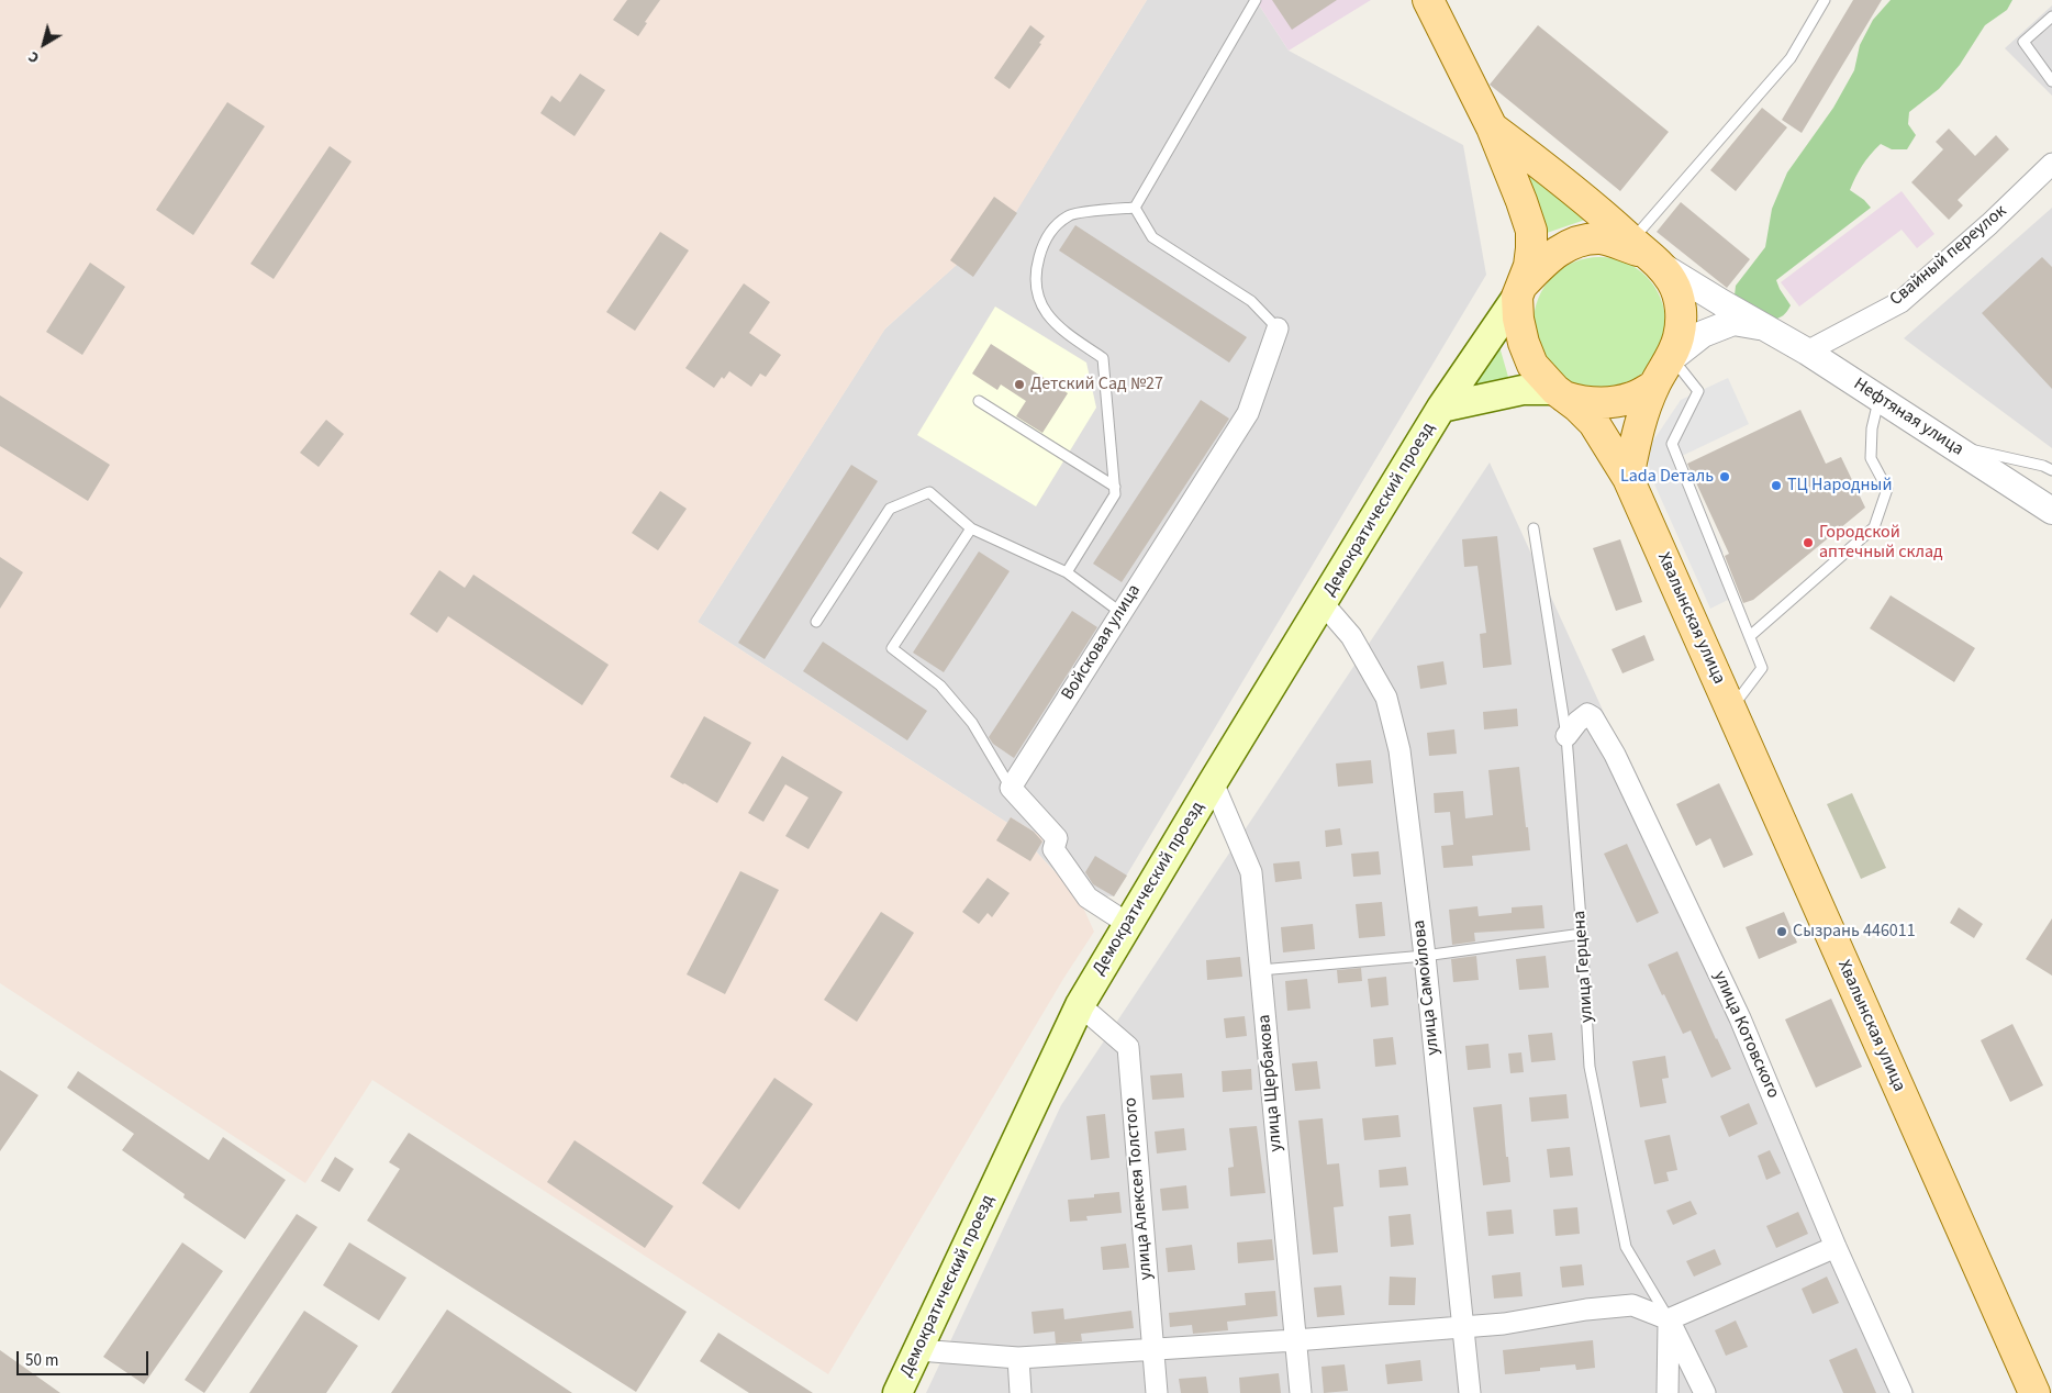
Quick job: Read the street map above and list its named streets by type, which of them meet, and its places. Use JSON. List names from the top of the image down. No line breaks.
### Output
{"streets":{"main road":["Демократический проезд","Хвалынская улица"],"street":["Свайный переулок","Нефтяная улица","Войсковая улица","улица Самойлова","улица Котовского","улица Щербакова","улица Алексея Толстого"],"lane":["улица Герцена"]},"crossings":[["Свайный переулок","Нефтяная улица"],["Нефтяная улица","Демократический проезд"],["Нефтяная улица","Хвалынская улица"],["Демократический проезд","Хвалынская улица"],["Демократический проезд","улица Самойлова"],["Демократический проезд","улица Щербакова"],["Демократический проезд","улица Алексея Толстого"],["улица Герцена","улица Котовского"]],"places":["Детский Сад №27","Lada Dеталь","ТЦ Народный","Городской аптечный склад","Сызрань 446011"],"scale_bar":"50 m","north":"bottom left"}
